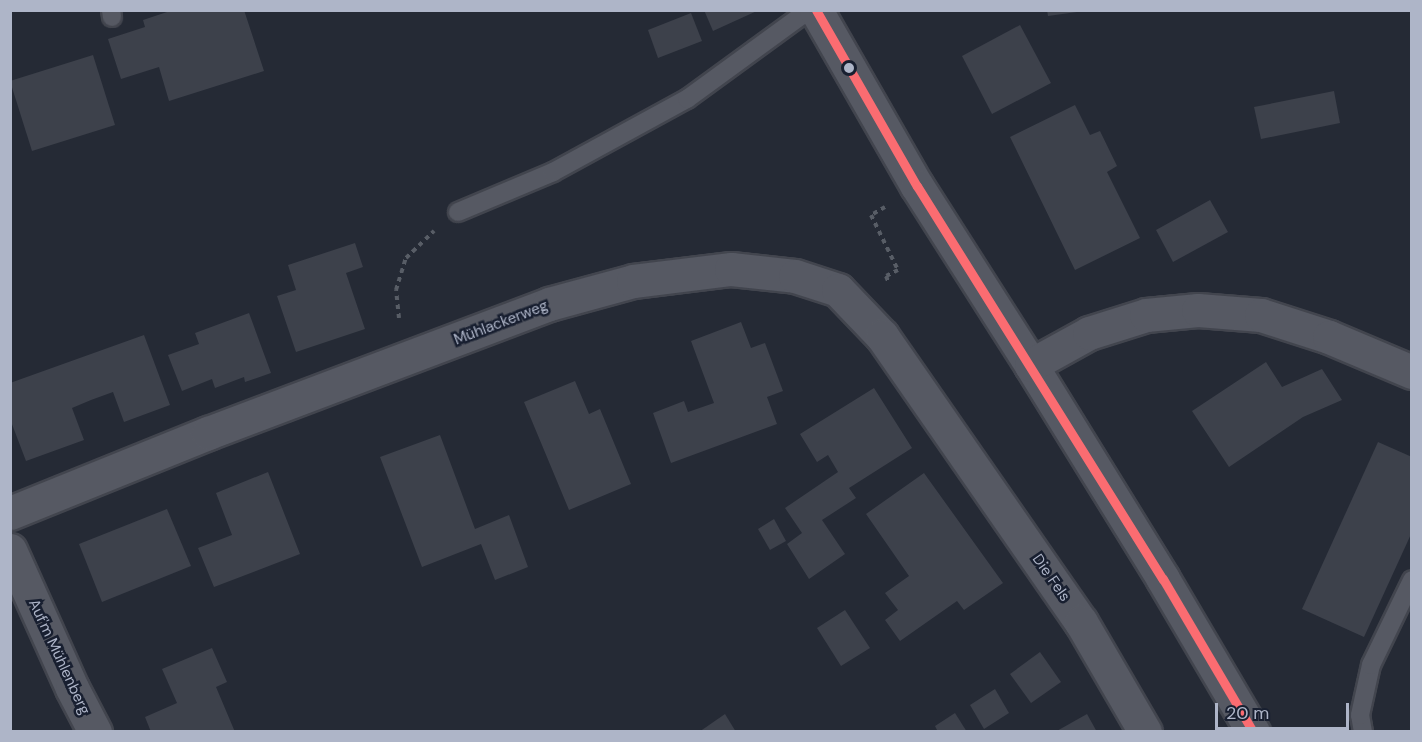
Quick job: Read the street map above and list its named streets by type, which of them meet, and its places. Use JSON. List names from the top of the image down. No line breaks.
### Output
{"streets":{"street":["Mühlackerweg","Die Fels","Auf'm Mühlenberg"]},"crossings":[["Mühlackerweg","Die Fels"]],"scale_bar":"20 m"}
